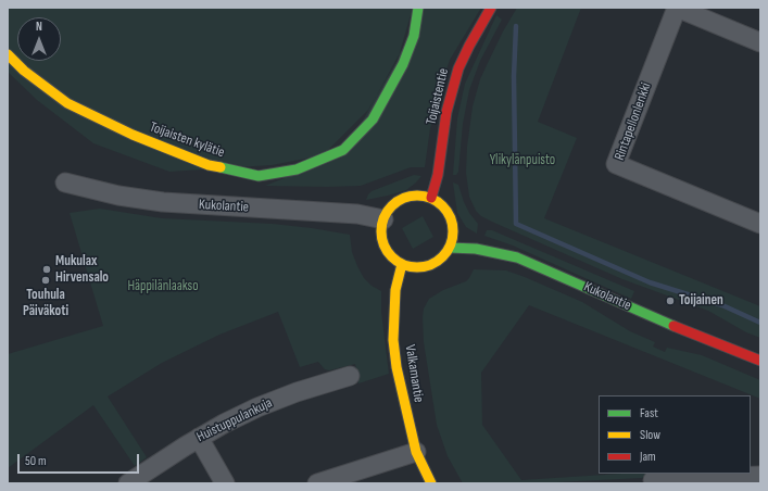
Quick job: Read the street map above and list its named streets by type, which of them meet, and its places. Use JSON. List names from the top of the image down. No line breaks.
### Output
{"streets":{"street":["Toijaistentie","Rintapellonlenkki","Toijaisten kylätie","Kukolantie","Valkamantie","Huistuppulankuja"]},"crossings":[["Toijaistentie","Kukolantie"],["Toijaistentie","Valkamantie"],["Kukolantie","Valkamantie"]],"parks":["Ylikylänpuisto","Häppilänlaakso"],"places":["Mukulax Hirvensalo","Touhula Päiväkoti","Toijainen"],"legend":["Fast","Slow","Jam"],"scale_bar":"50 m","north":"top"}
